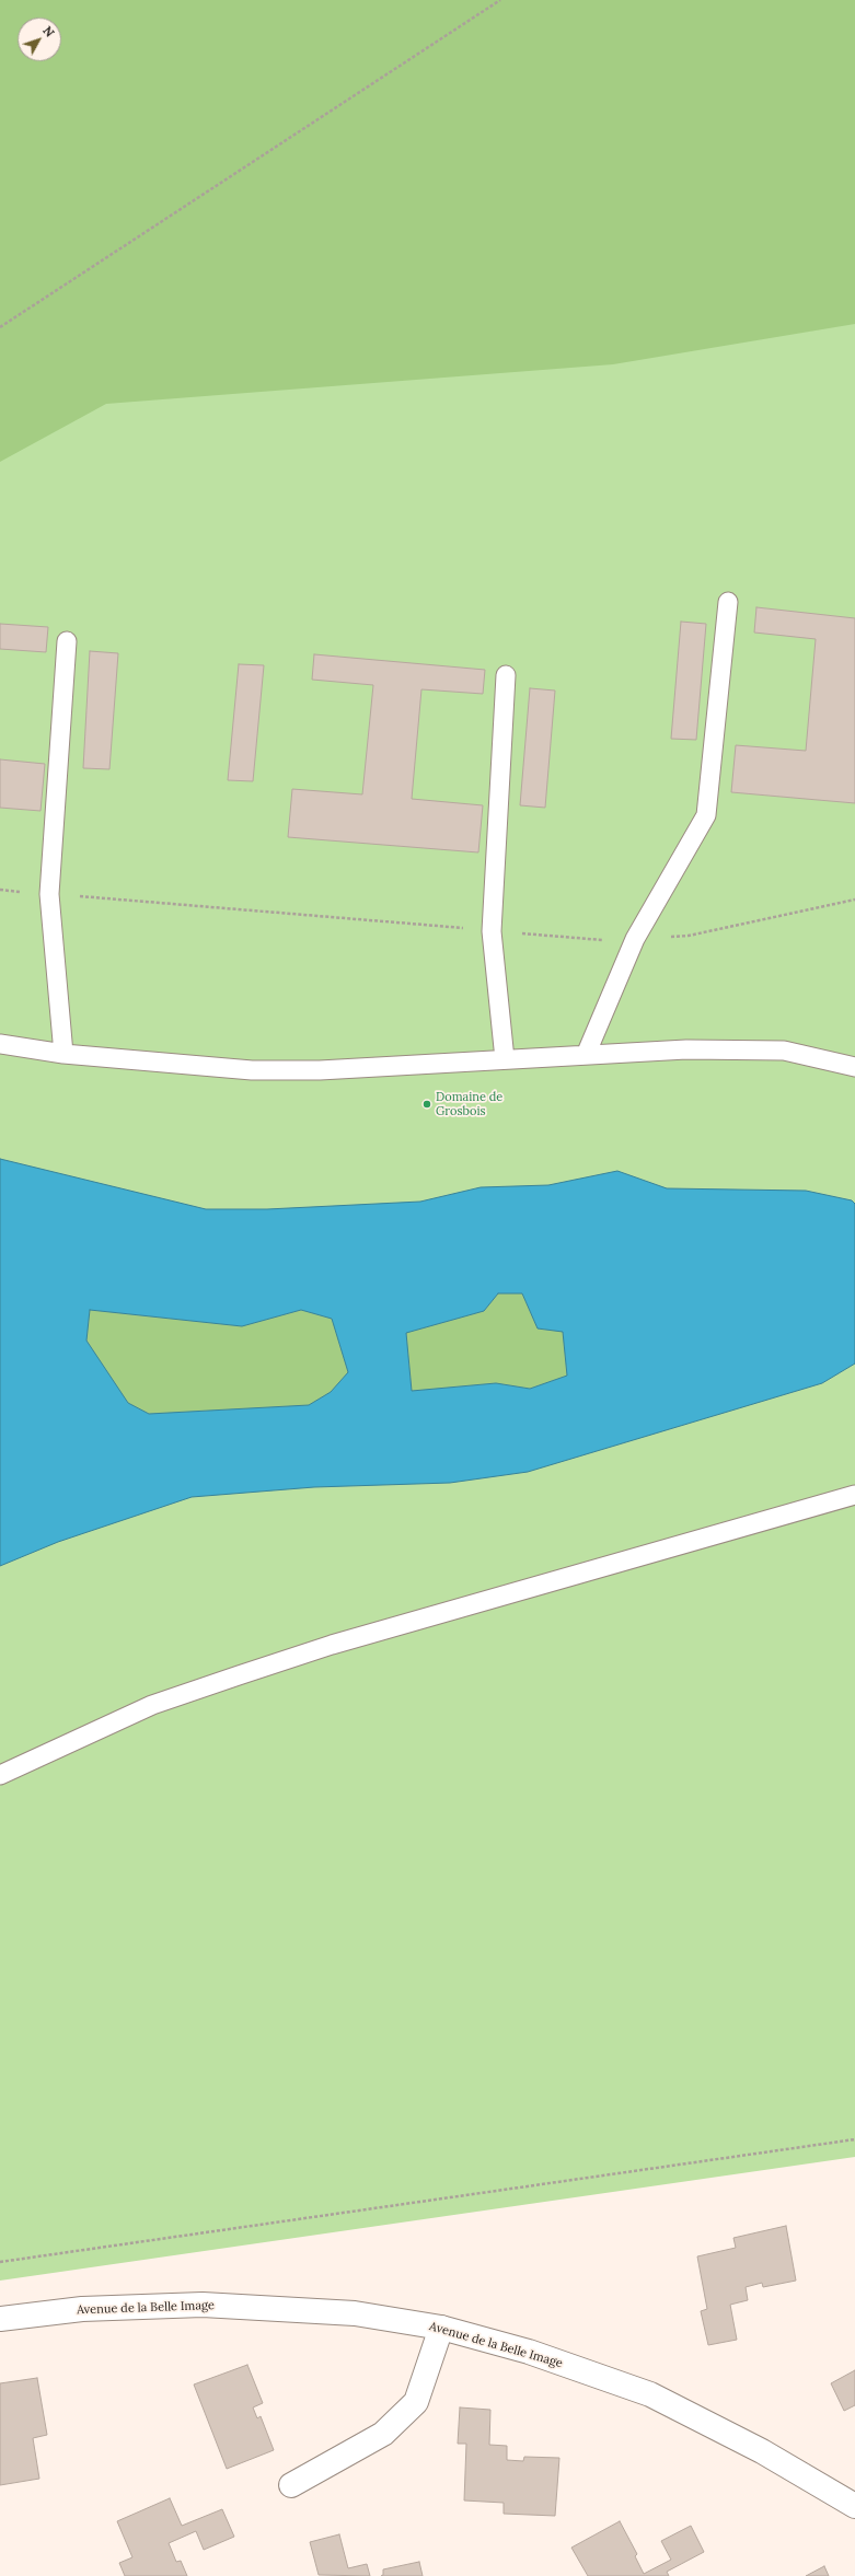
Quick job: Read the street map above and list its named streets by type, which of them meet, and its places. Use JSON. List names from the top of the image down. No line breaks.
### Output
{"streets":{"street":["Avenue de la Belle Image"]},"places":["Domaine de Grosbois"],"north":"top right"}
